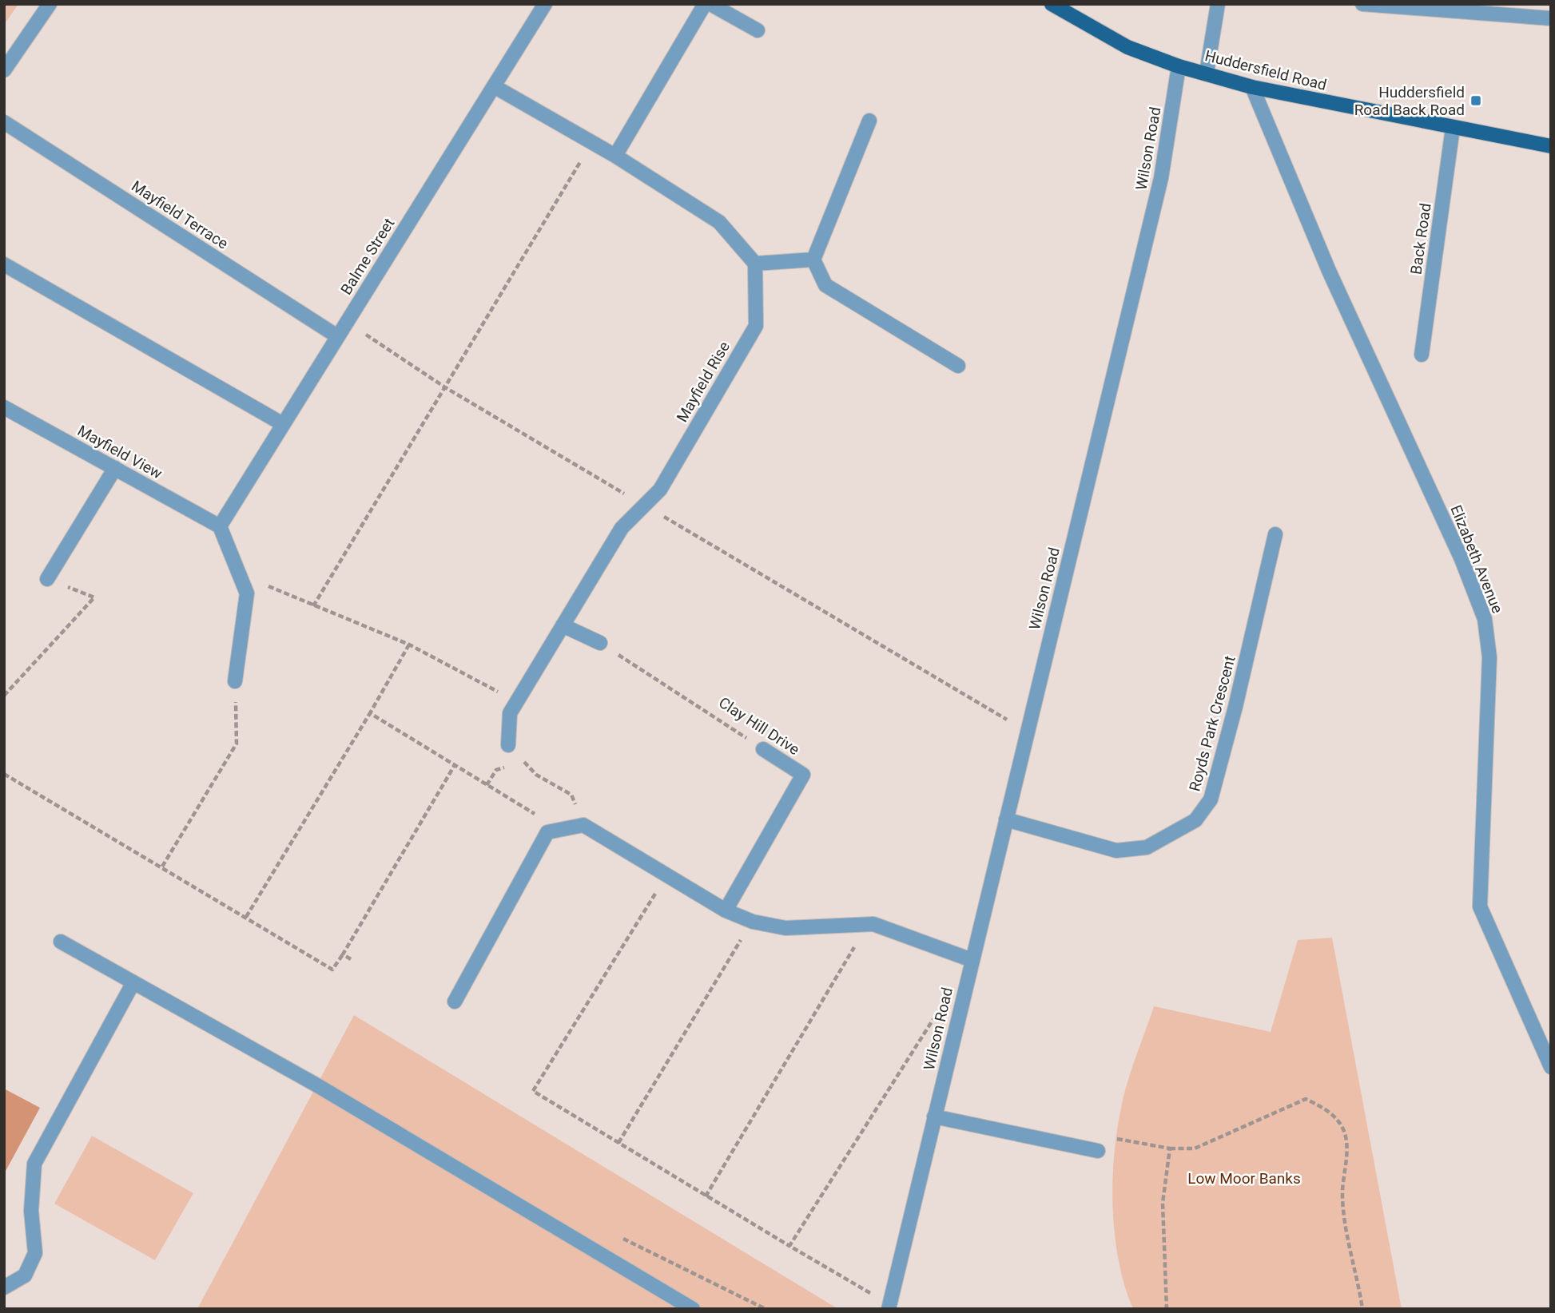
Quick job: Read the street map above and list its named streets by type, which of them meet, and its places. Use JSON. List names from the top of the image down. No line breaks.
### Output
{"streets":{"main road":["Huddersfield Road"],"street":["Wilson Road","Mayfield Terrace","Back Road","Balme Street","Mayfield Rise","Mayfield View","Elizabeth Avenue","Royds Park Crescent","Clay Hill Drive"]},"crossings":[["Huddersfield Road","Wilson Road"],["Huddersfield Road","Back Road"],["Huddersfield Road","Elizabeth Avenue"],["Wilson Road","Royds Park Crescent"],["Mayfield Terrace","Balme Street"],["Balme Street","Mayfield View"]],"parks":["Low Moor Banks"],"places":{"transit":["Huddersfield Road Back Road"]}}
